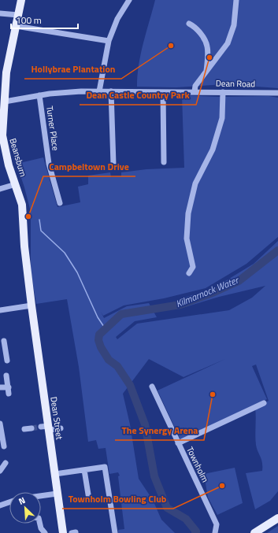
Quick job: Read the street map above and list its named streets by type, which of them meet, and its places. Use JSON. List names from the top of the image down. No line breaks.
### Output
{"streets":{"main road":["Beansburn","Dean Street"],"street":["Dean Road","Turner Place","Townholm"]},"crossings":[["Dean Road","Turner Place"],["Dean Road","Beansburn"],["Beansburn","Dean Street"]],"water":["Kilmarnock Water"],"places":["Hollybrae Plantation","Dean Castle Country Park","Campbeltown Drive","The Synergy Arena","Townholm Bowling Club"],"scale_bar":"100 m","north":"top left"}
